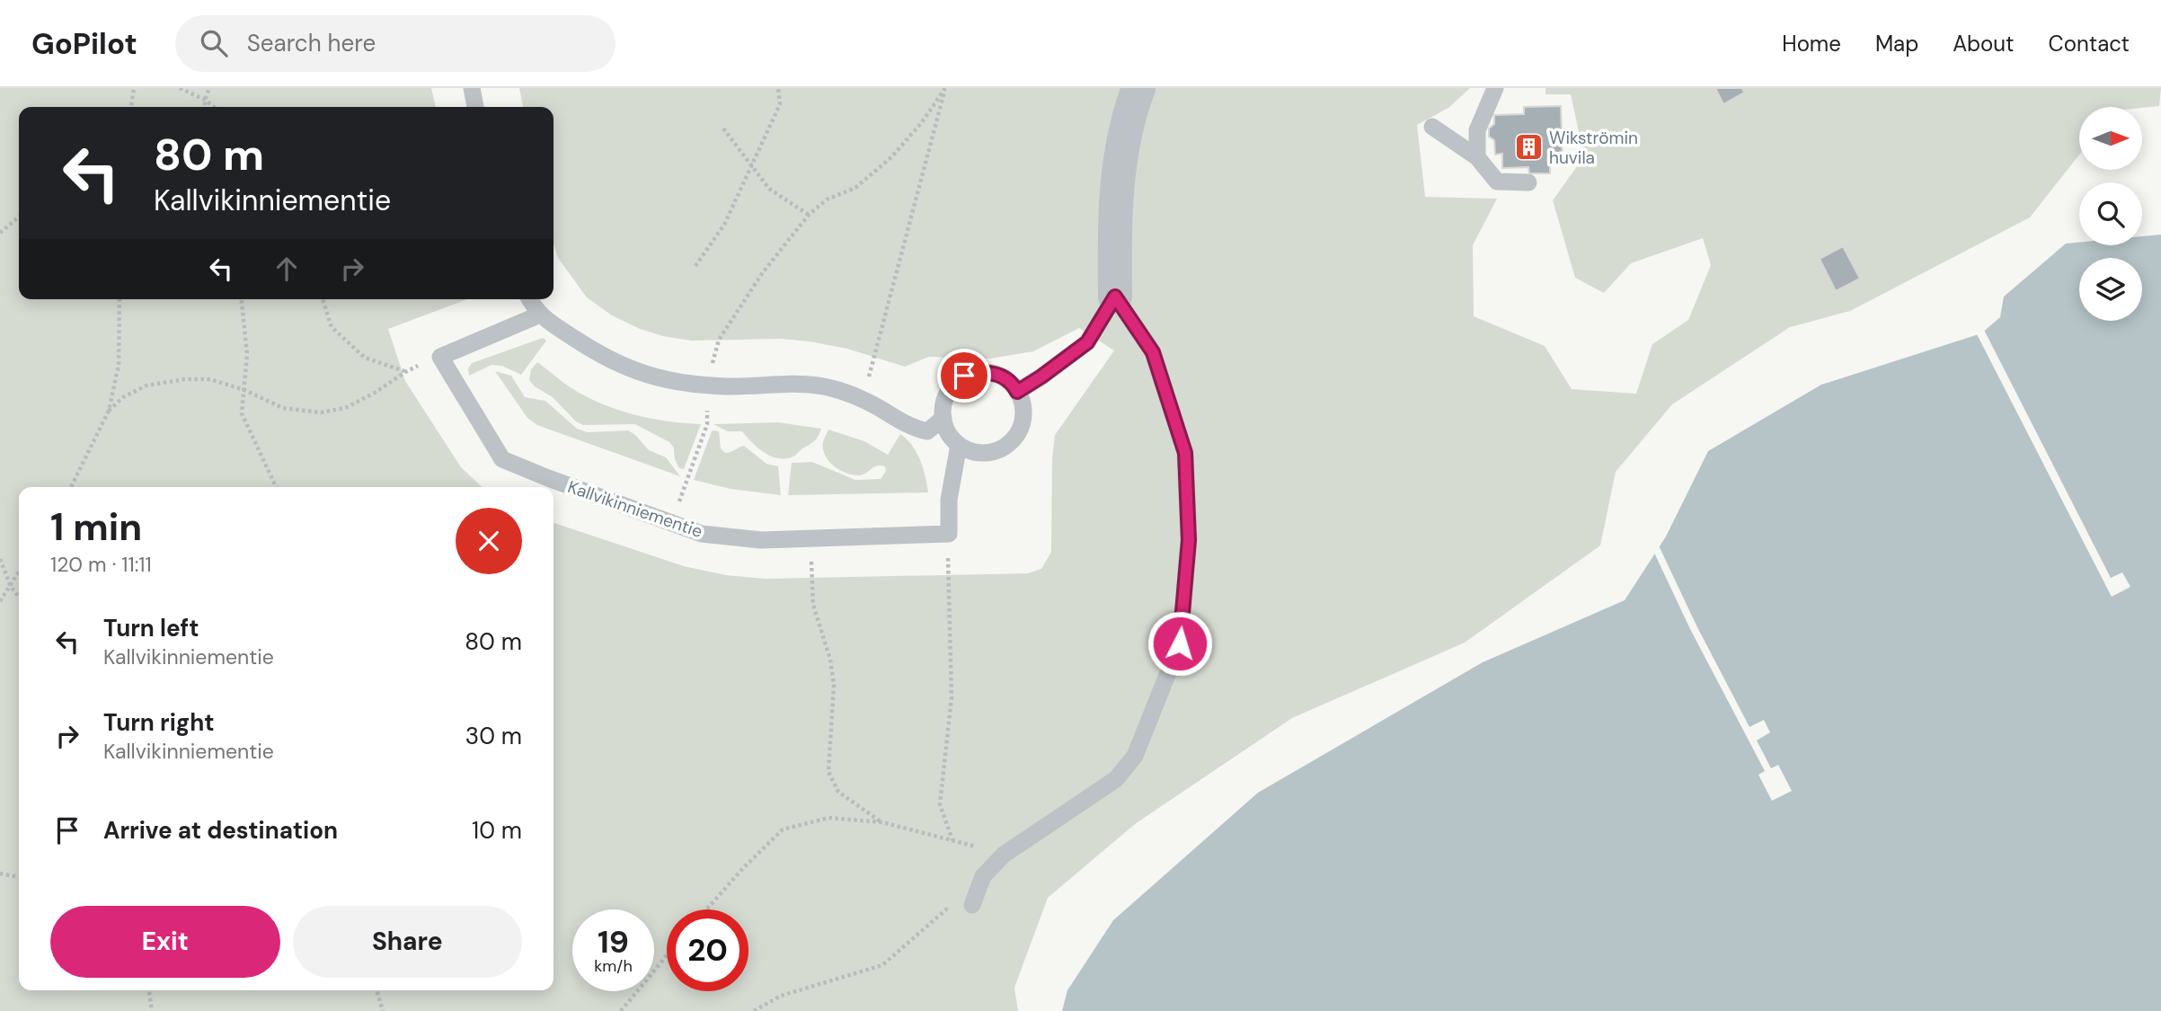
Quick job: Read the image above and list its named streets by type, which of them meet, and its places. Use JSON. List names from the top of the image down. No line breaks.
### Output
{"streets":{"lane":["Kallvikinniementie"]},"places":{"building":["Wikströmin huvila"]},"north":"right","page":{"header":"GoPilot","search":"Search here","nav":["Home","Map","About","Contact"],"turn":["80 m","Kallvikinniementie"],"heading":["1 min","120 m · 11:11"],"list":[{"name":"Turn left","note":"Kallvikinniementie","value":"80 m"},{"name":"Turn right","note":"Kallvikinniementie","value":"30 m"},{"name":"Arrive at destination","value":"10 m"}],"buttons":["Exit","Share"],"speed":"19 km/h","limit":"20"}}
